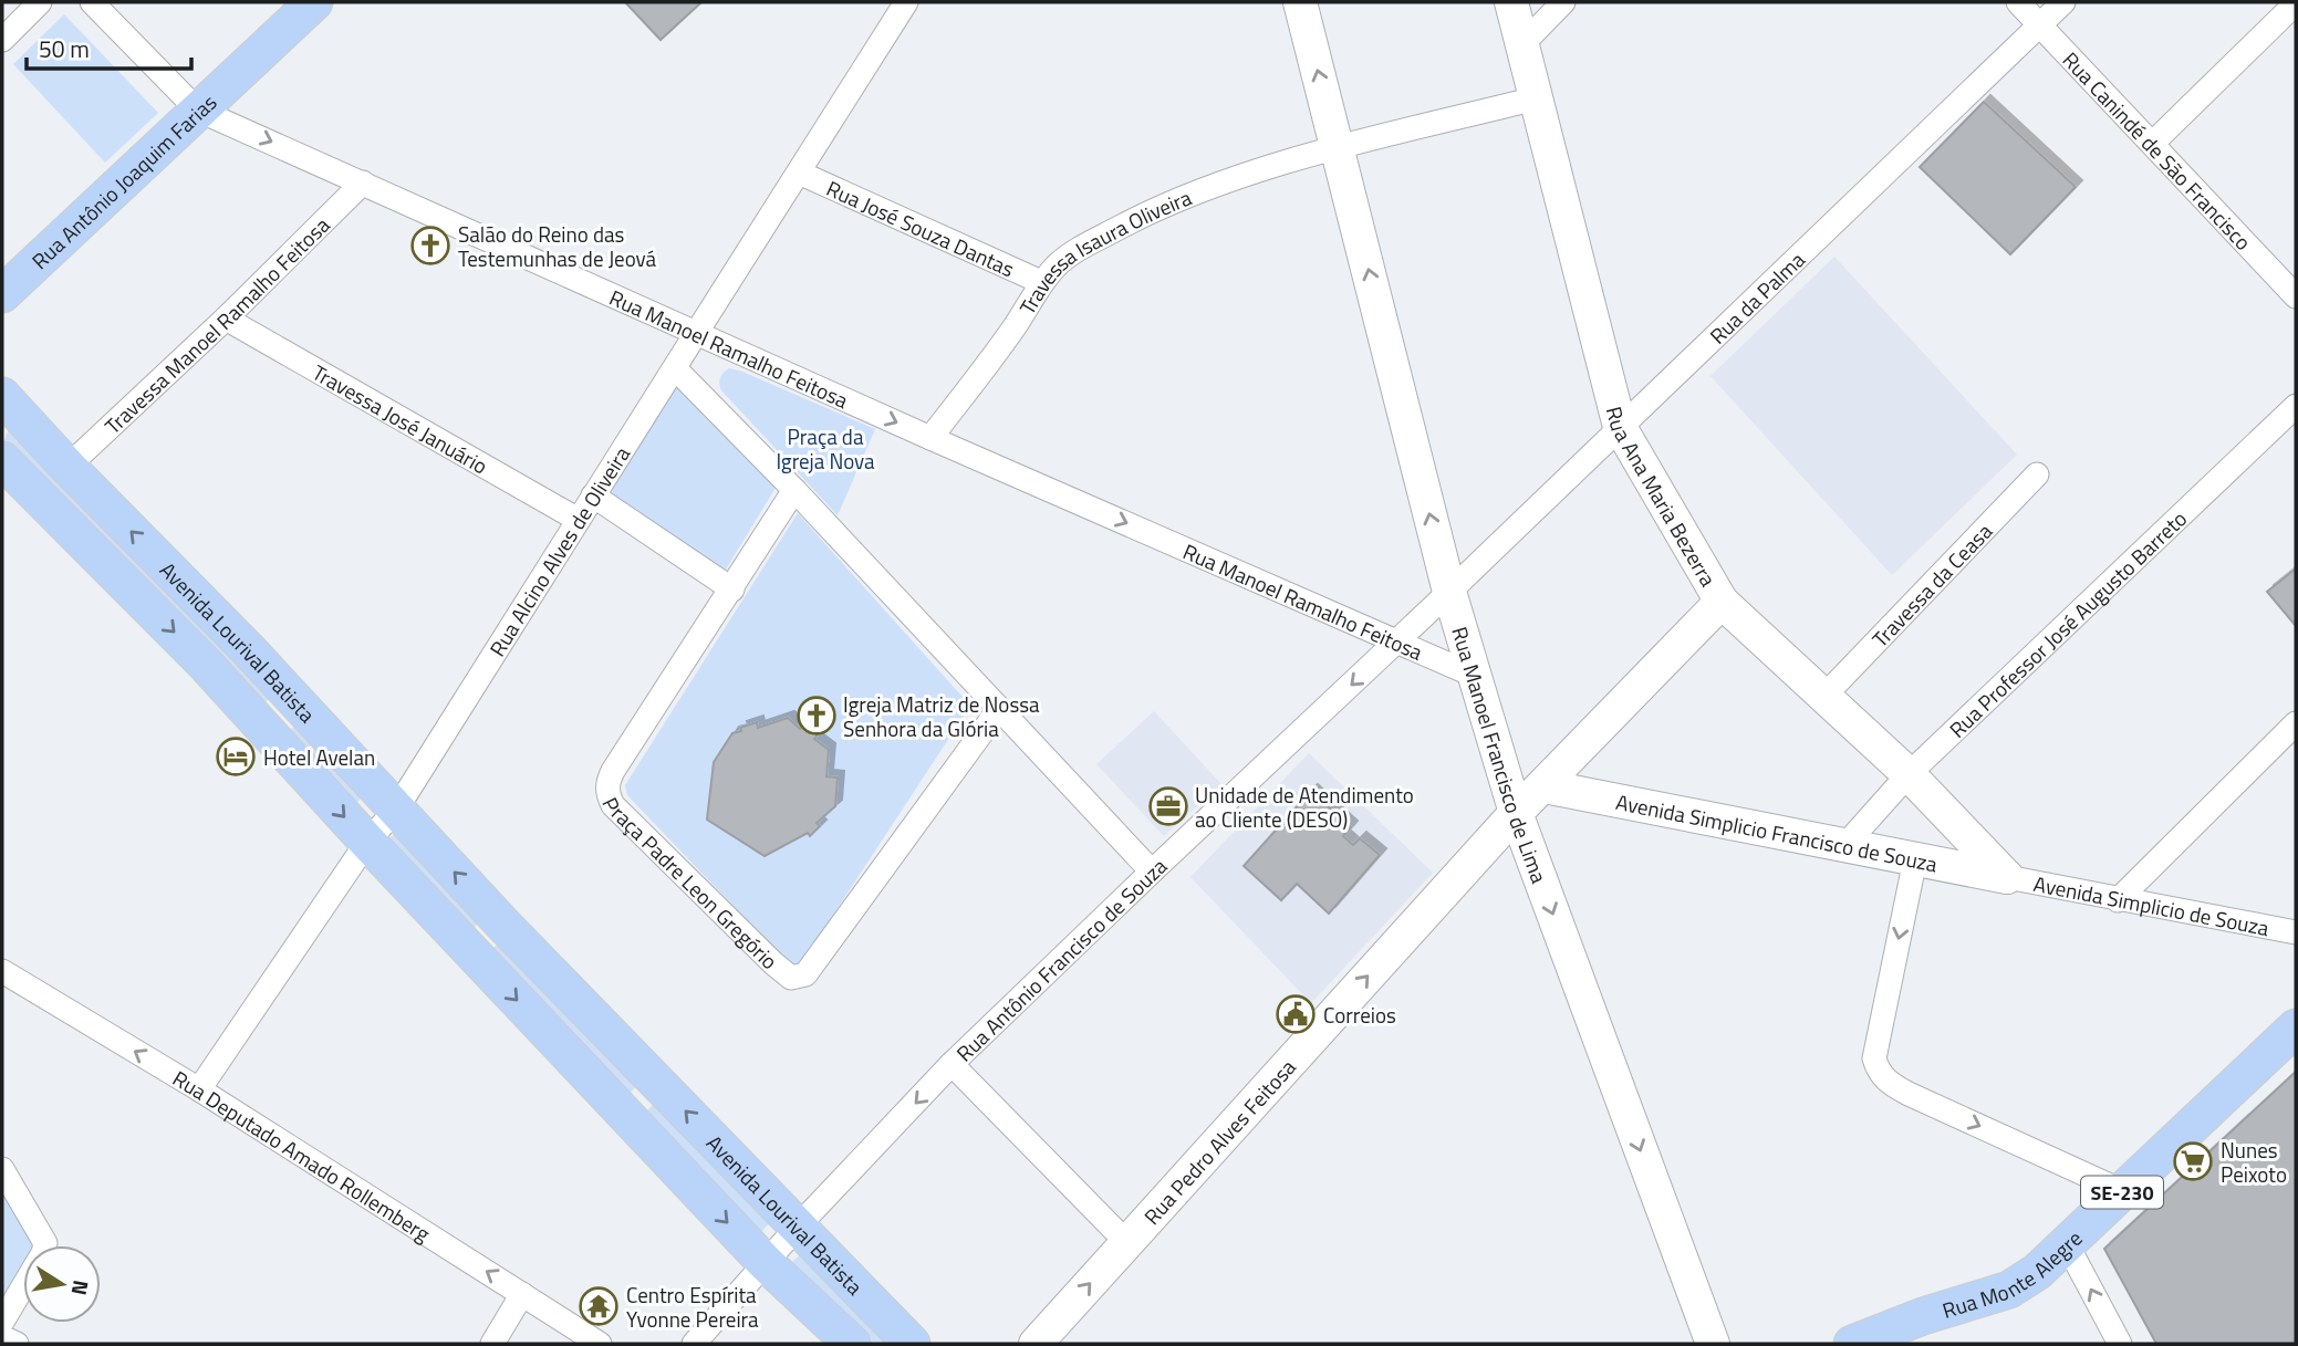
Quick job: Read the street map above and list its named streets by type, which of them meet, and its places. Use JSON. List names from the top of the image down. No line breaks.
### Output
{"streets":{"main road":["Rua Antônio Joaquim Farias","Avenida Lourival Batista","SE-230","Rua Monte Alegre"],"street":["Rua Canindé de São Francisco","Rua José Souza Dantas","Travessa Isaura Oliveira","Rua da Palma","Travessa Manoel Ramalho Feitosa","Rua Manoel Ramalho Feitosa","Travessa José Januário","Rua Ana Maria Bezerra","Rua Alcino Alves de Oliveira","Travessa da Ceasa","Rua Professor José Augusto Barreto","Rua Manoel Francisco de Lima","Avenida Simplicio Francisco de Souza","Praça Padre Leon Gregório","Avenida Simplicio de Souza","Rua Antônio Francisco de Souza","Rua Pedro Alves Feitosa","Rua Deputado Amado Rollemberg"]},"crossings":[["Rua Canindé de São Francisco","Rua da Palma"],["Rua Antônio Joaquim Farias","Rua Manoel Ramalho Feitosa"],["Rua José Souza Dantas","Travessa Isaura Oliveira"],["Rua José Souza Dantas","Rua Alcino Alves de Oliveira"],["Travessa Isaura Oliveira","Rua Manoel Ramalho Feitosa"],["Travessa Isaura Oliveira","Rua Ana Maria Bezerra"],["Travessa Isaura Oliveira","Rua Manoel Francisco de Lima"],["Rua da Palma","Rua Ana Maria Bezerra"],["Rua da Palma","Rua Manoel Francisco de Lima"],["Rua da Palma","Rua Antônio Francisco de Souza"],["Travessa Manoel Ramalho Feitosa","Rua Manoel Ramalho Feitosa"],["Travessa Manoel Ramalho Feitosa","Travessa José Januário"],["Travessa Manoel Ramalho Feitosa","Avenida Lourival Batista"],["Rua Manoel Ramalho Feitosa","Rua Alcino Alves de Oliveira"],["Rua Manoel Ramalho Feitosa","Rua Manoel Francisco de Lima"],["Rua Manoel Ramalho Feitosa","Rua Antônio Francisco de Souza"],["Travessa José Januário","Rua Alcino Alves de Oliveira"],["Rua Ana Maria Bezerra","Travessa da Ceasa"],["Rua Ana Maria Bezerra","Rua Professor José Augusto Barreto"],["Rua Ana Maria Bezerra","Avenida Simplicio Francisco de Souza"],["Rua Ana Maria Bezerra","Avenida Simplicio de Souza"],["Rua Ana Maria Bezerra","Rua Pedro Alves Feitosa"],["Rua Alcino Alves de Oliveira","Avenida Lourival Batista"],["Rua Alcino Alves de Oliveira","Rua Deputado Amado Rollemberg"],["Rua Professor José Augusto Barreto","Avenida Simplicio Francisco de Souza"],["Avenida Lourival Batista","Rua Antônio Francisco de Souza"],["Rua Manoel Francisco de Lima","Rua Antônio Francisco de Souza"],["Rua Manoel Francisco de Lima","Rua Pedro Alves Feitosa"],["Avenida Simplicio Francisco de Souza","Avenida Simplicio de Souza"],["Avenida Simplicio Francisco de Souza","Rua Pedro Alves Feitosa"]],"one_way":["Rua Antônio Francisco de Souza","Rua Pedro Alves Feitosa","Rua Deputado Amado Rollemberg"],"parks":["Praça da Igreja Nova"],"places":{"church":["Salão do Reino das Testemunhas de Jeová","Igreja Matriz de Nossa Senhora da Glória"],"hotel":["Hotel Avelan"],"office":["Unidade de Atendimento ao Cliente (DESO)"],"public building":["Correios"],"supermarket":["Nunes Peixoto"],"temple":["Centro Espírita Yvonne Pereira"]},"scale_bar":"50 m","north":"right"}
